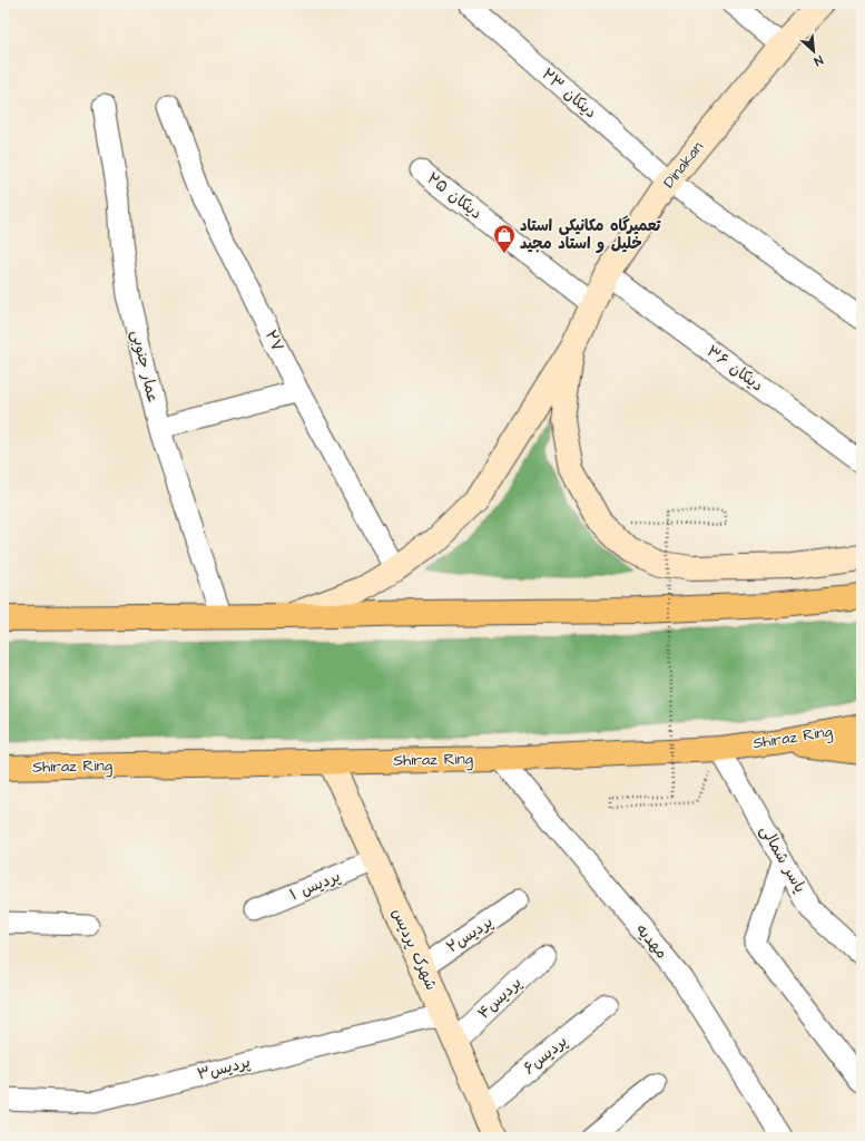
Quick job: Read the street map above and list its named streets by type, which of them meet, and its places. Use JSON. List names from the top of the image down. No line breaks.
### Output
{"streets":{"highway":["Shiraz Ring"],"main road":["Dinakan","شهرک پردیس"],"street":["۲۳ دینکان","۲۵ دینکان","۲۷","عمار جنوبی","۳۶ دینکان","یاسر شمالی","پردیس ۱","پردیس۲","مهدیه","پردیس۴","پردیس۶","پردیس۳"]},"crossings":[["۲۳ دینکان","Dinakan"],["Dinakan","۲۵ دینکان"],["Dinakan","۳۶ دینکان"],["Shiraz Ring","یاسر شمالی"],["Shiraz Ring","مهدیه"],["Shiraz Ring","شهرک پردیس"],["پردیس ۱","شهرک پردیس"],["پردیس۲","شهرک پردیس"],["شهرک پردیس","پردیس۴"],["شهرک پردیس","پردیس۶"],["شهرک پردیس","پردیس۳"]],"places":{"shop":["تعمیرگاه مکانیکی استاد خلیل و استاد مجید"]},"north":"bottom right"}
